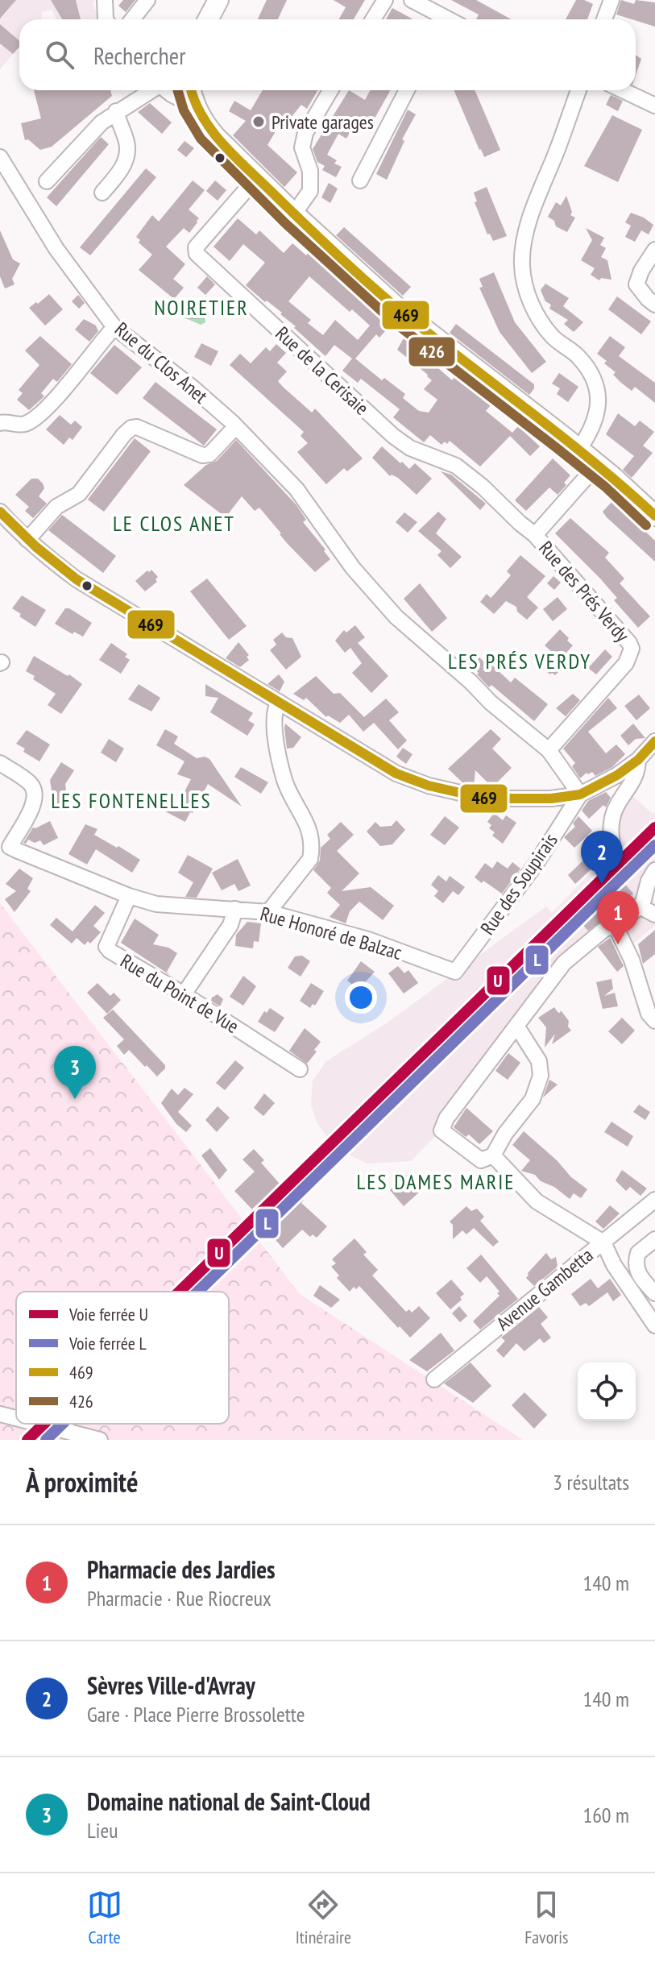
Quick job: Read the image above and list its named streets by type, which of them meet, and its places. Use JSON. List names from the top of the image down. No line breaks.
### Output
{"streets":{"street":["Rue du Clos Anet","Rue de la Cerisaie","Rue des Prés Verdy","Rue des Soupirais","Rue Honoré de Balzac","Rue du Point de Vue","Avenue Gambetta"]},"crossings":[["Rue du Clos Anet","Rue des Prés Verdy"],["Rue du Clos Anet","Rue des Soupirais"],["Rue de la Cerisaie","Rue des Prés Verdy"],["Rue des Soupirais","Rue Honoré de Balzac"],["Rue Honoré de Balzac","Rue du Point de Vue"]],"districts":["NOIRETIER","LE CLOS ANET","LES PRÉS VERDY","LES FONTENELLES","LES DAMES MARIE"],"places":["Private garages"],"lines":["transit line 469","transit line 426","rail line U","rail line L"],"legend":["Voie ferrée U","Voie ferrée L","469","426"],"page":{"search":"Rechercher","pins":["2","1","3"],"heading":["À proximité","3 résultats"],"list":[{"mark":"1","name":"Pharmacie des Jardies","note":"Pharmacie · Rue Riocreux","value":"140 m"},{"mark":"2","name":"Sèvres Ville-d'Avray","note":"Gare · Place Pierre Brossolette","value":"140 m"},{"mark":"3","name":"Domaine national de Saint-Cloud","note":"Lieu","value":"160 m"}],"nav":["Carte","Itinéraire","Favoris"]}}
